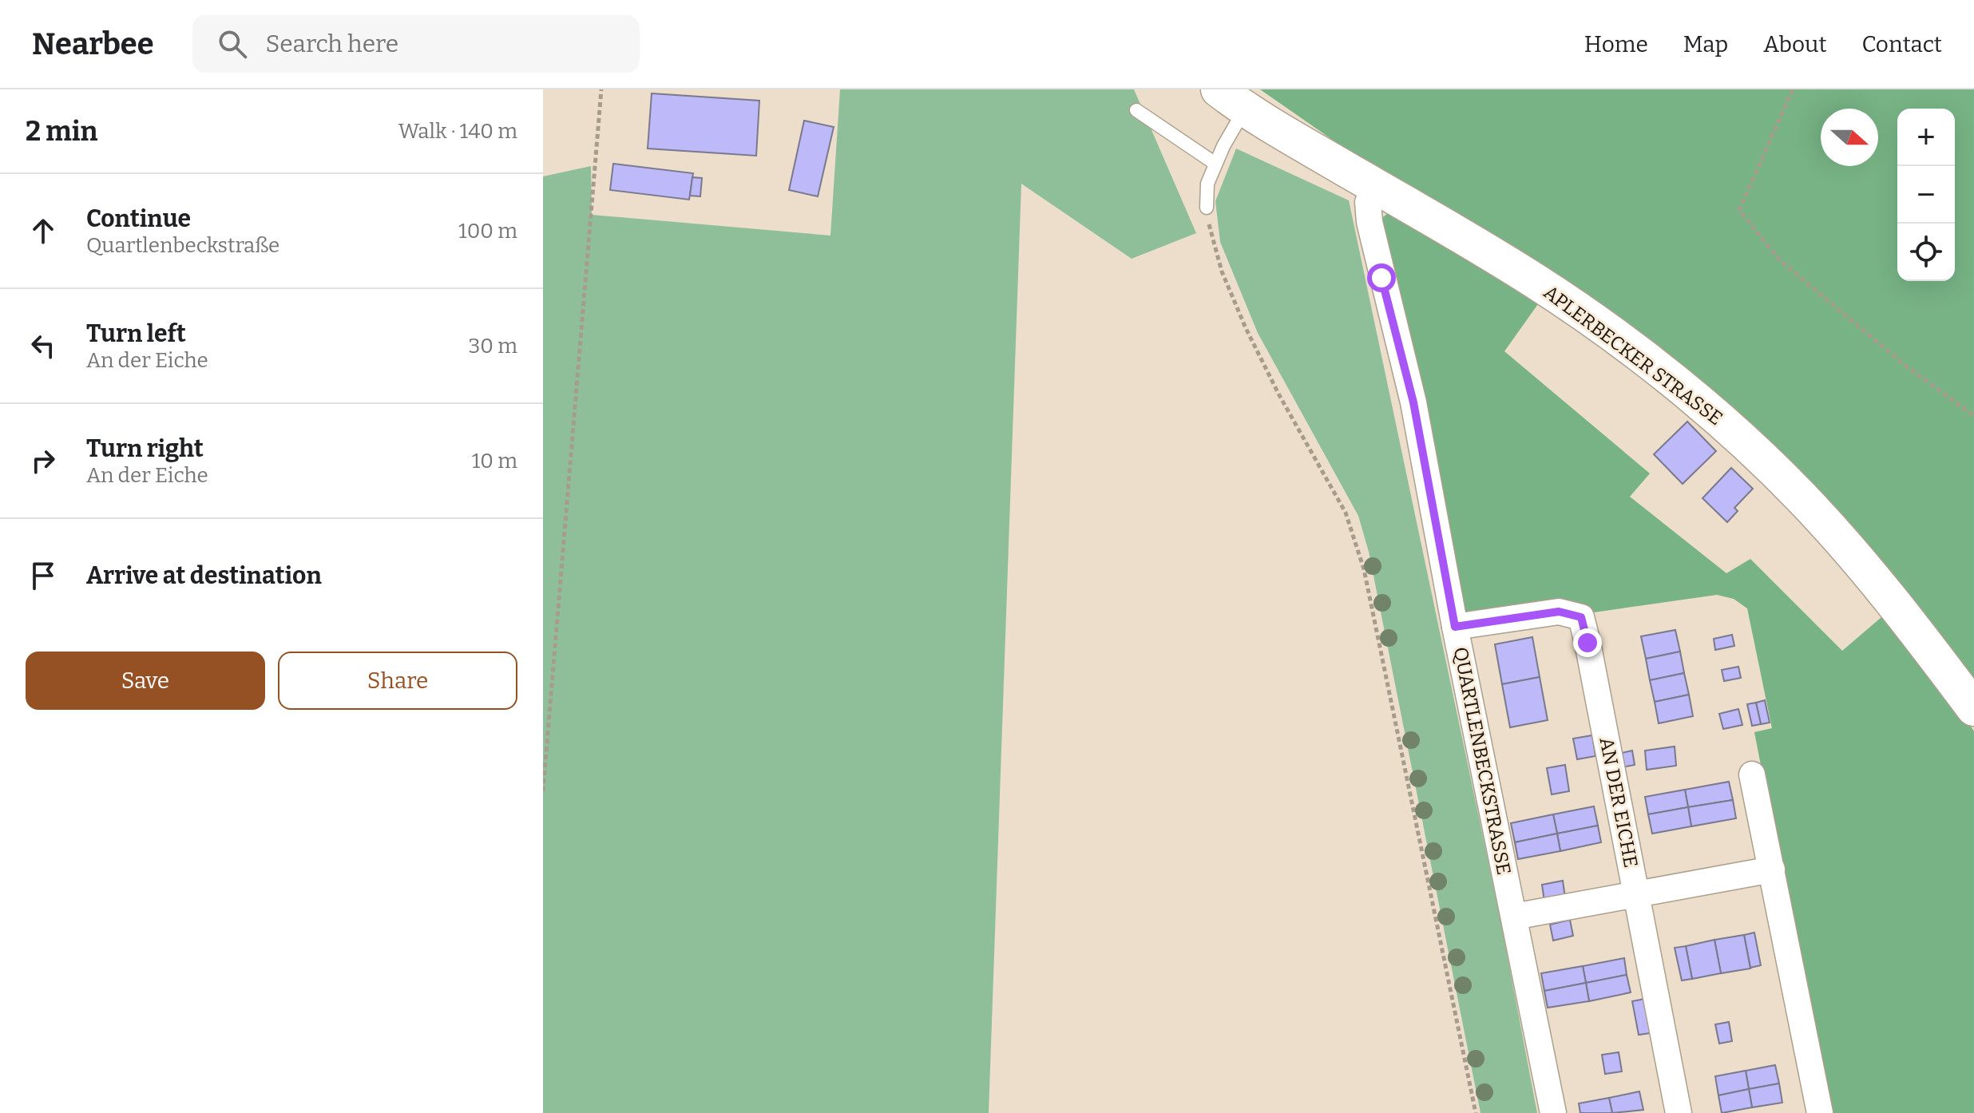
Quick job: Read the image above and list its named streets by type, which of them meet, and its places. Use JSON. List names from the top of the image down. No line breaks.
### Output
{"streets":{"main road":["APLERBECKER STRASSE"],"street":["QUARTLENBECKSTRASSE","AN DER EICHE"]},"crossings":[["APLERBECKER STRASSE","QUARTLENBECKSTRASSE"],["QUARTLENBECKSTRASSE","AN DER EICHE"]],"north":"right","page":{"header":"Nearbee","search":"Search here","nav":["Home","Map","About","Contact"],"heading":["2 min","Walk · 140 m"],"map_buttons":["+","−"],"list":[["Continue","Quartlenbeckstraße","100 m"],["Turn left","An der Eiche","30 m"],["Turn right","An der Eiche","10 m"],"Arrive at destination"],"buttons":["Save","Share"]}}
